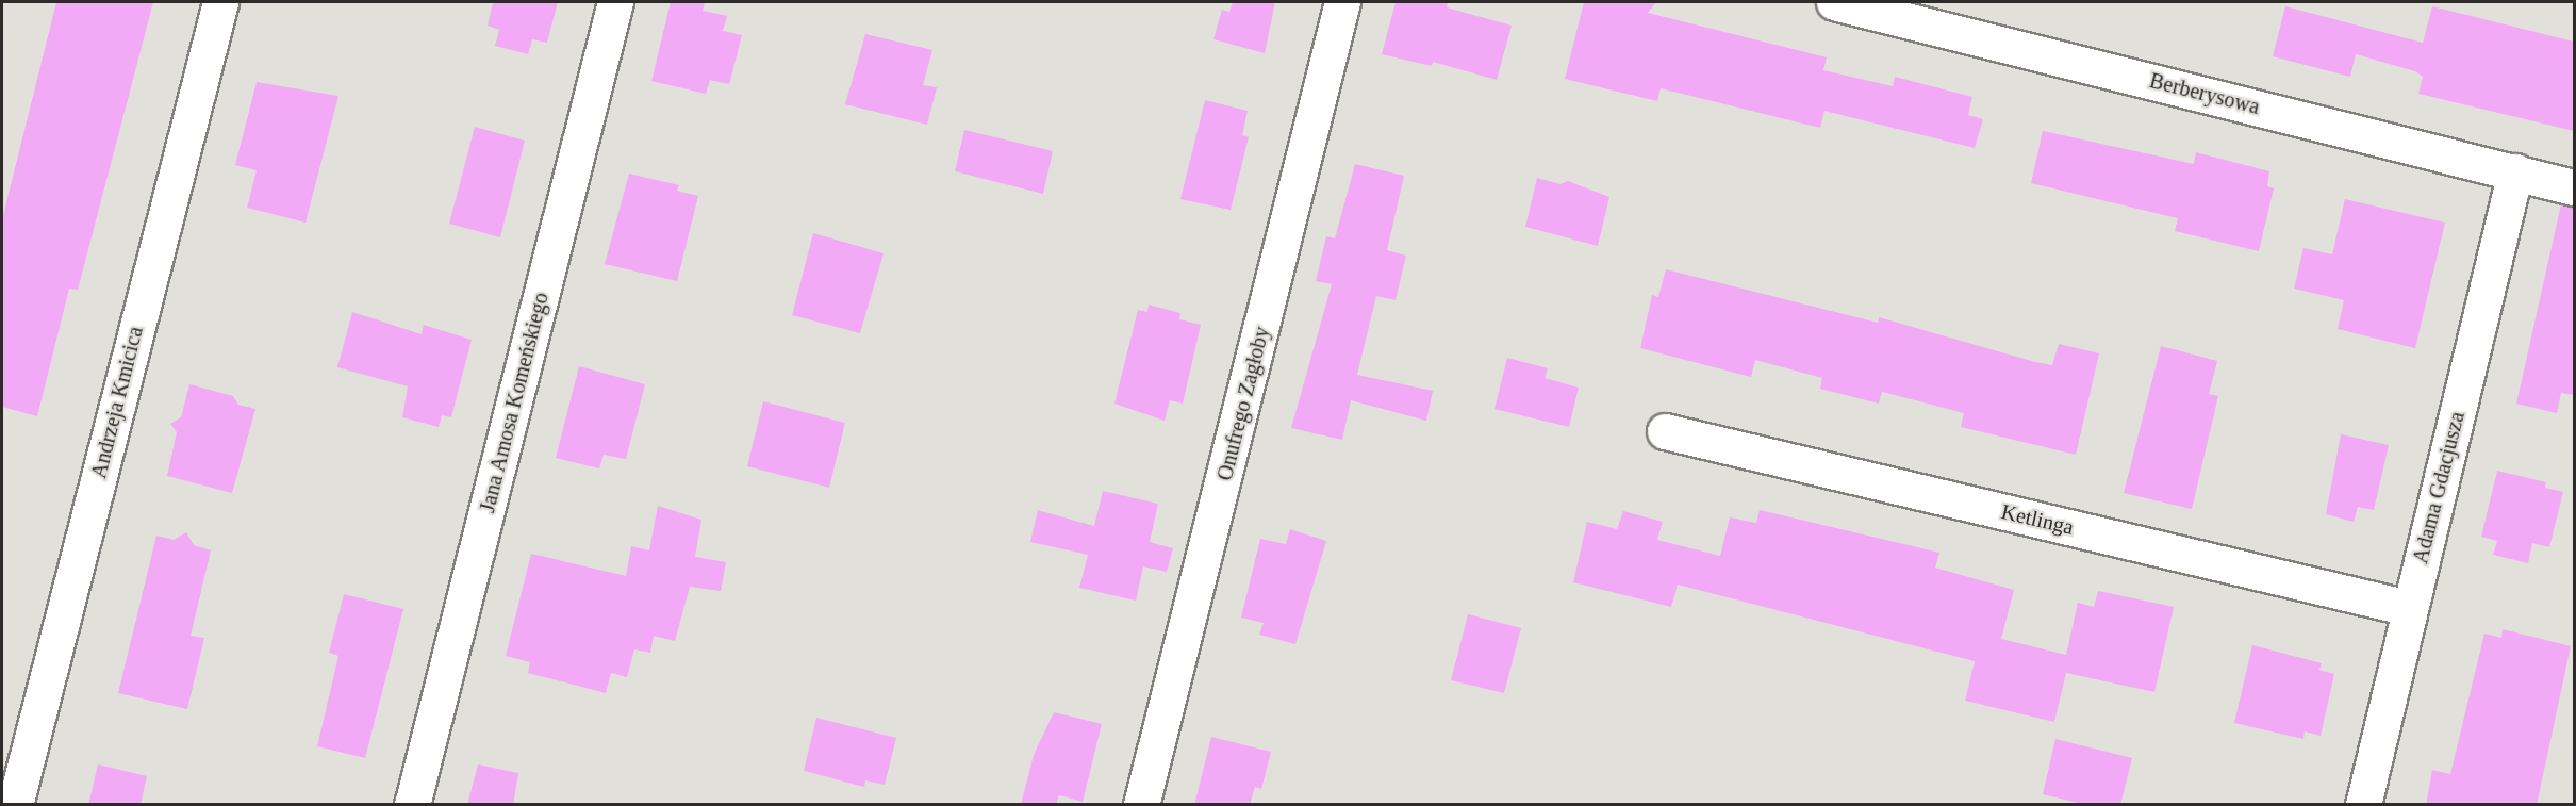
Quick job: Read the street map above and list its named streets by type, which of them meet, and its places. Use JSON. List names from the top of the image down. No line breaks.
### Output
{"streets":{"street":["Berberysowa","Andrzeja Kmicica","Jana Amosa Komeńskiego","Onufrego Zagłoby","Adama Gdacjusza","Ketlinga"]},"crossings":[["Berberysowa","Adama Gdacjusza"],["Adama Gdacjusza","Ketlinga"]]}
